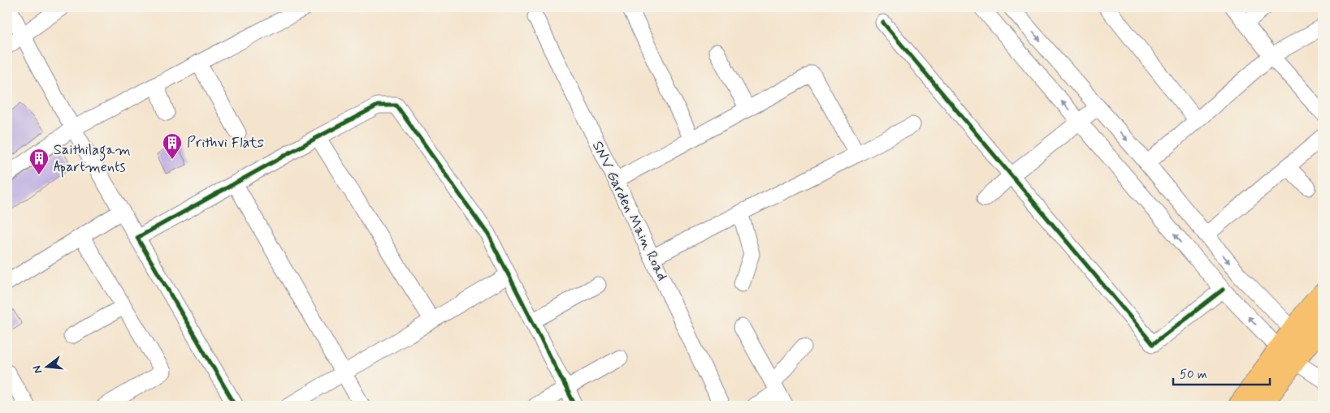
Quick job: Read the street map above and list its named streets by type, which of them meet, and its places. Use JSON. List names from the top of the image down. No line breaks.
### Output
{"streets":{"street":["SNV Garden Main Road"]},"places":{"building":["Prithvi Flats","Saithilagam Apartments"]},"scale_bar":"50 m","north":"left"}
